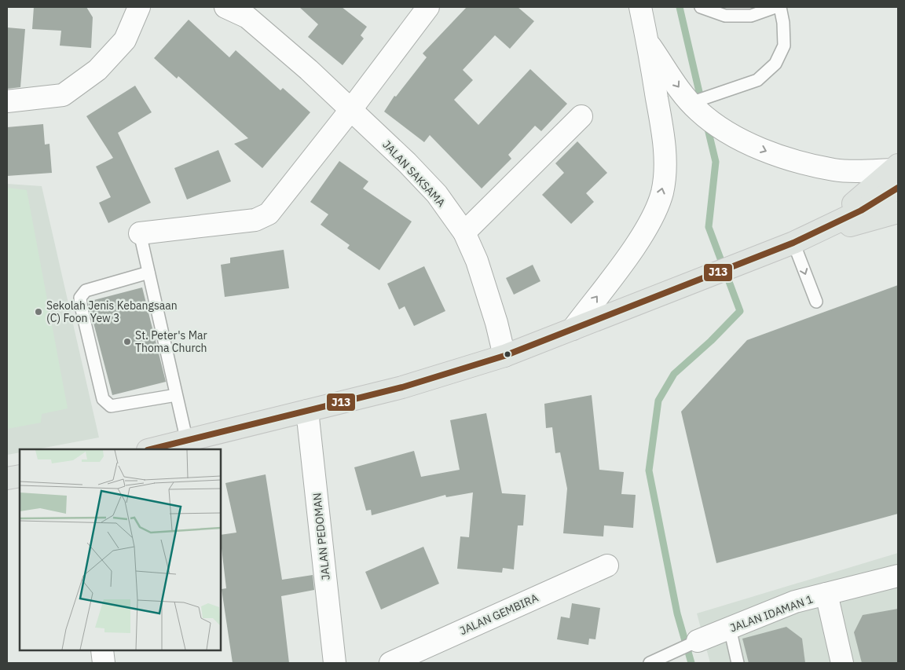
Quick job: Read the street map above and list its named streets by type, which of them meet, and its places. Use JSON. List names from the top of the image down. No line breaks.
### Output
{"streets":{"street":["JALAN SAKSAMA","JALAN PEDOMAN","JALAN IDAMAN 1","JALAN GEMBIRA"]},"places":["Sekolah Jenis Kebangsaan (C) Foon Yew 3","St. Peter's Mar Thoma Church"],"lines":["transit line J13"]}
